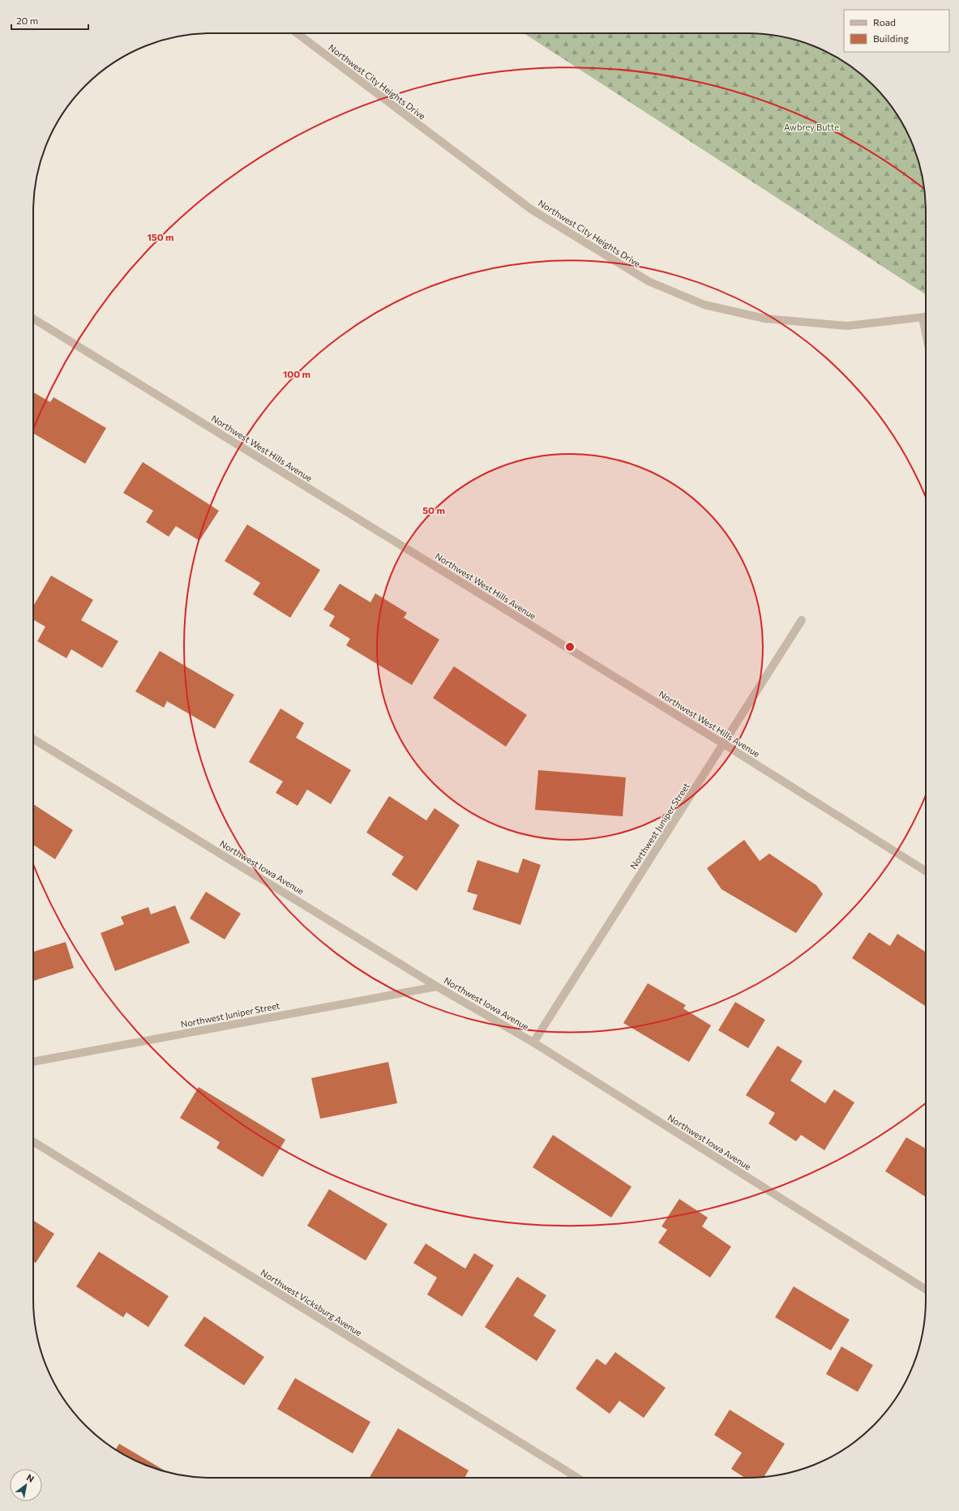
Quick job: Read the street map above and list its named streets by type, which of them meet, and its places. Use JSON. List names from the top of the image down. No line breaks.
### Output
{"streets":{"street":["Northwest City Heights Drive","Northwest West Hills Avenue","Northwest Juniper Street","Northwest Iowa Avenue","Northwest Vicksburg Avenue"]},"crossings":[["Northwest West Hills Avenue","Northwest Juniper Street"],["Northwest Juniper Street","Northwest Iowa Avenue"]],"parks":["Awbrey Butte"],"legend":["Road","Building"],"scale_bar":"20 m","north":"top right","rings":["150 m","100 m","50 m"]}
